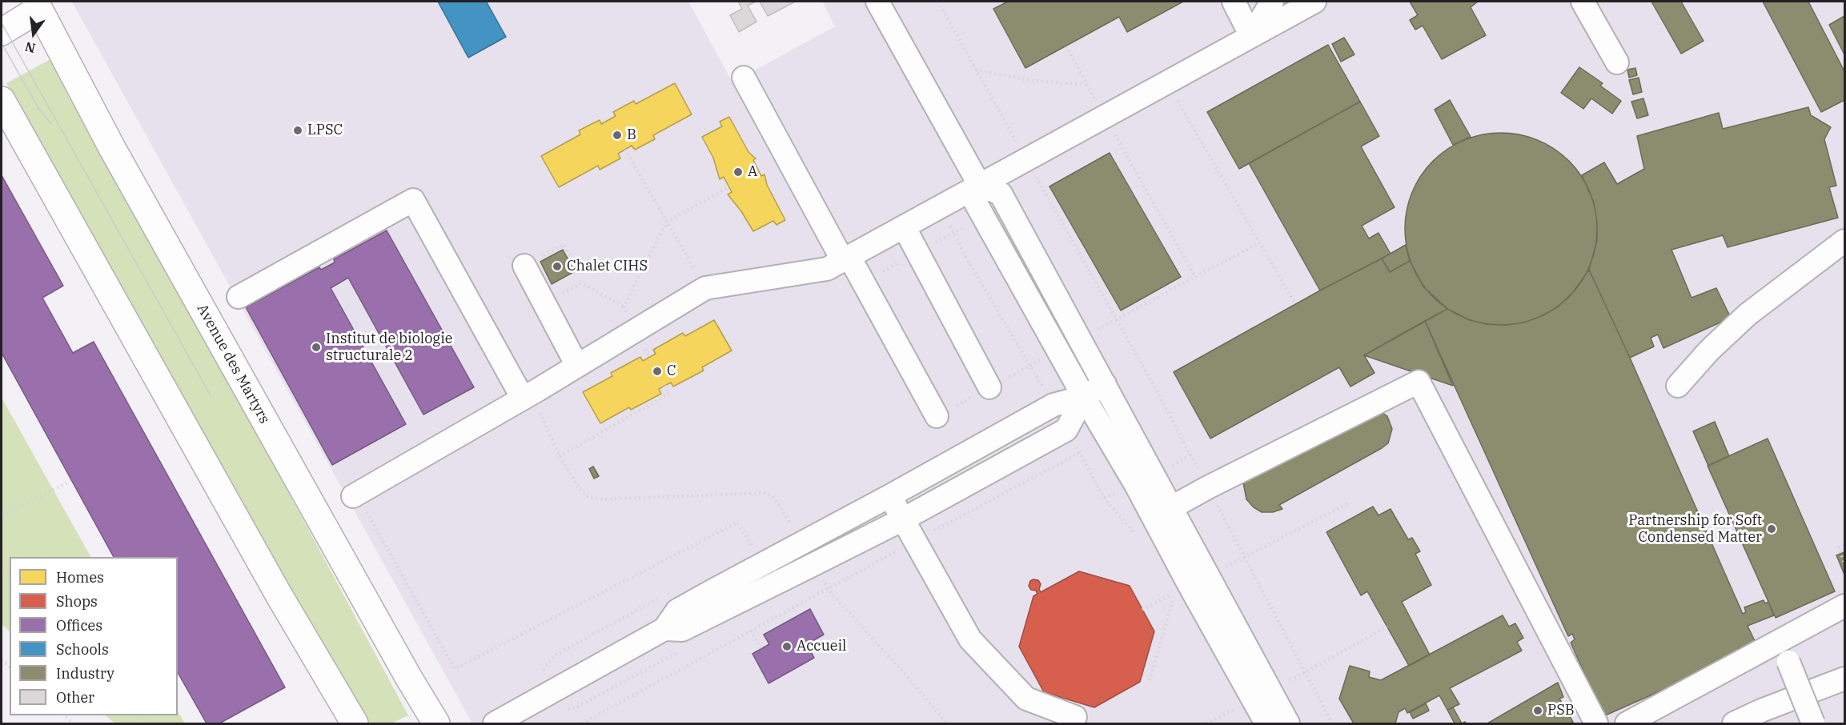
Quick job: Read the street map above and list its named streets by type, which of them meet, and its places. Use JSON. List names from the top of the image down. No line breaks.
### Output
{"streets":{"main road":["Avenue des Martyrs"]},"places":["LPSC","B","A","Chalet CIHS","Institut de biologie structurale 2","C","Partnership for Soft Condensed Matter","Accueil","PSB"],"legend":["Homes","Shops","Offices","Schools","Industry","Other"],"north":"bottom"}
